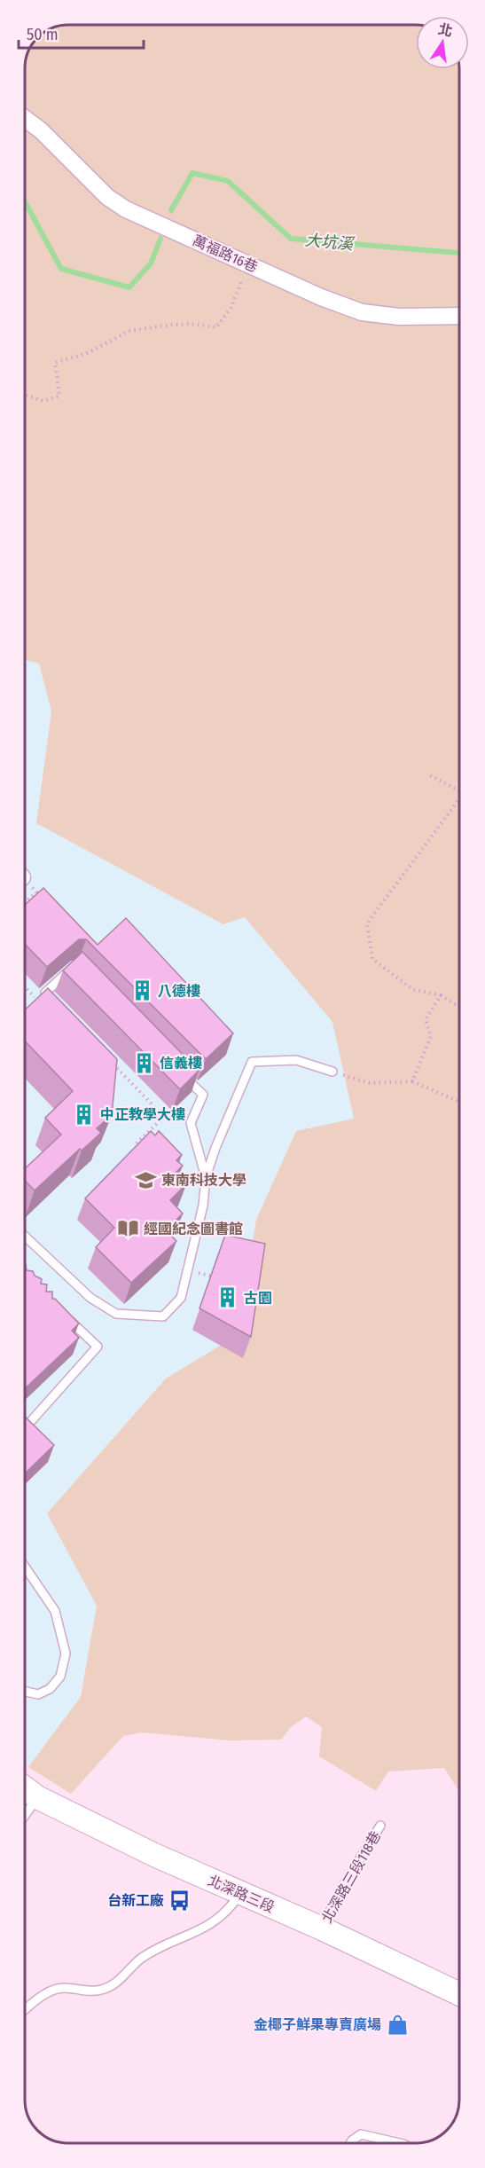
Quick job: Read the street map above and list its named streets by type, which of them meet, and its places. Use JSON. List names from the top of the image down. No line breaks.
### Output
{"streets":{"main road":["北深路三段"],"street":["萬福路16巷"],"lane":["北深路三段118巷"]},"crossings":[["北深路三段118巷","北深路三段"]],"water":["大坑溪"],"places":{"building":["八德樓","信義樓","中正教學大樓","古園"],"school or university":["東南科技大學"],"library":["經國紀念圖書館"],"bus stop":["台新工廠"],"shop":["金椰子鮮果專賣廣場"]},"scale_bar":"50 m","north":"top"}
